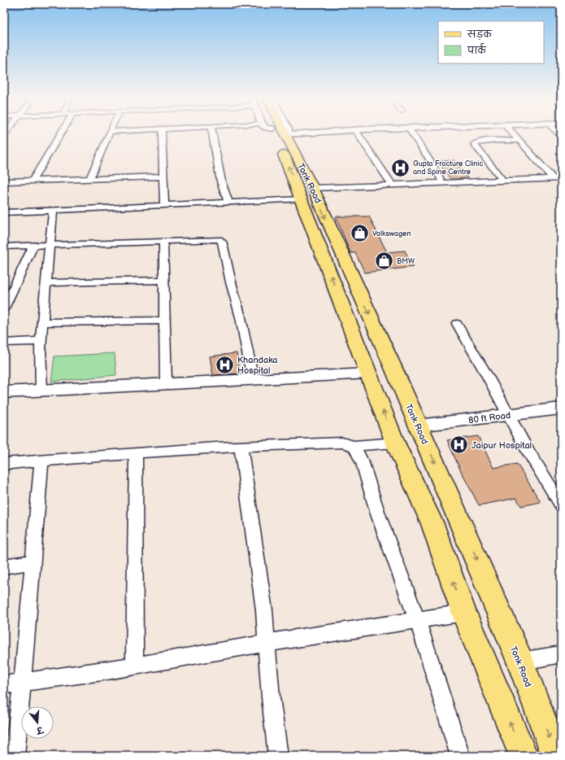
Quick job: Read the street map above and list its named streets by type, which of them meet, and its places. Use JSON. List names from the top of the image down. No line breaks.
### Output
{"streets":{"main road":["Tonk Road"],"street":["80 ft Road"]},"crossings":[["Tonk Road","80 ft Road"]],"places":{"hospital":["Gupta Fracture Clinic and Spine Centre","Khandaka Hospital","Jaipur Hospital"],"shop":["Volkswagen","BMW"]},"legend":["सड़क","पार्क"],"north":"bottom"}
